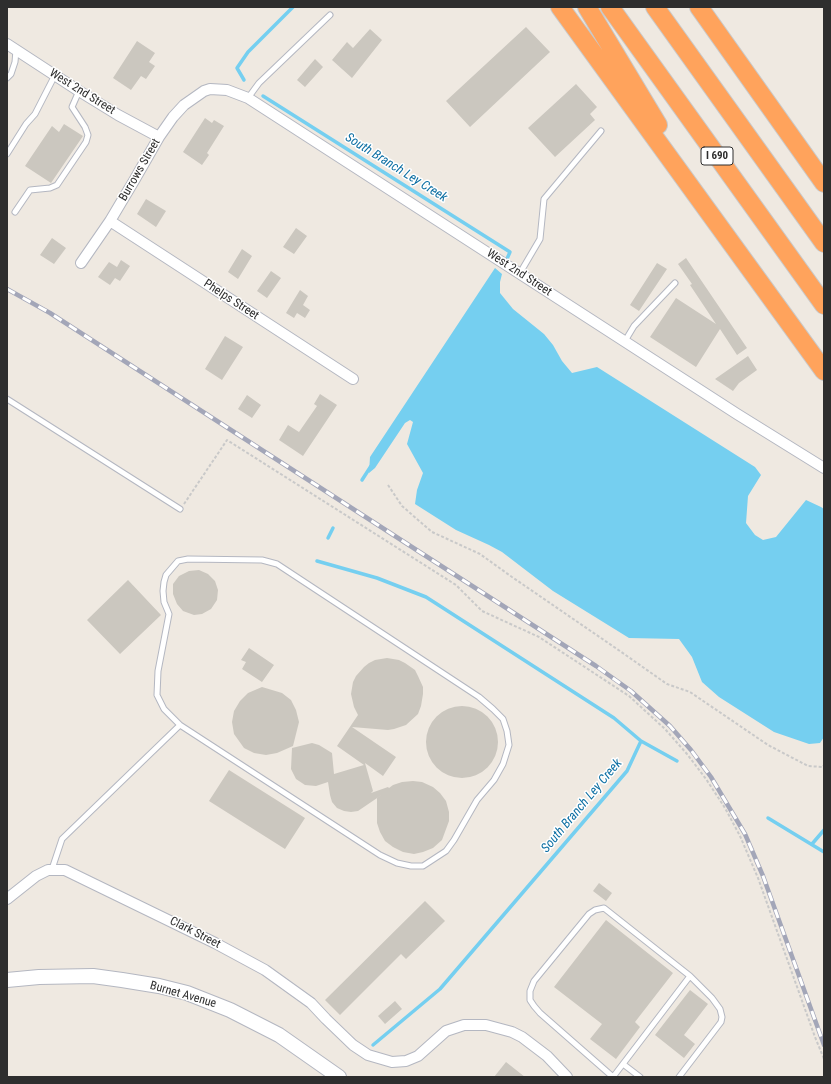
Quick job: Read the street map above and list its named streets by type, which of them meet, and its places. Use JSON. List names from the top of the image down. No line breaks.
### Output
{"streets":{"highway":["I 690"],"street":["West 2nd Street","Burrows Street","Phelps Street","Clark Street","Burnet Avenue"]},"crossings":[["West 2nd Street","Burrows Street"],["Burrows Street","Phelps Street"]],"water":["South Branch Ley Creek"]}
